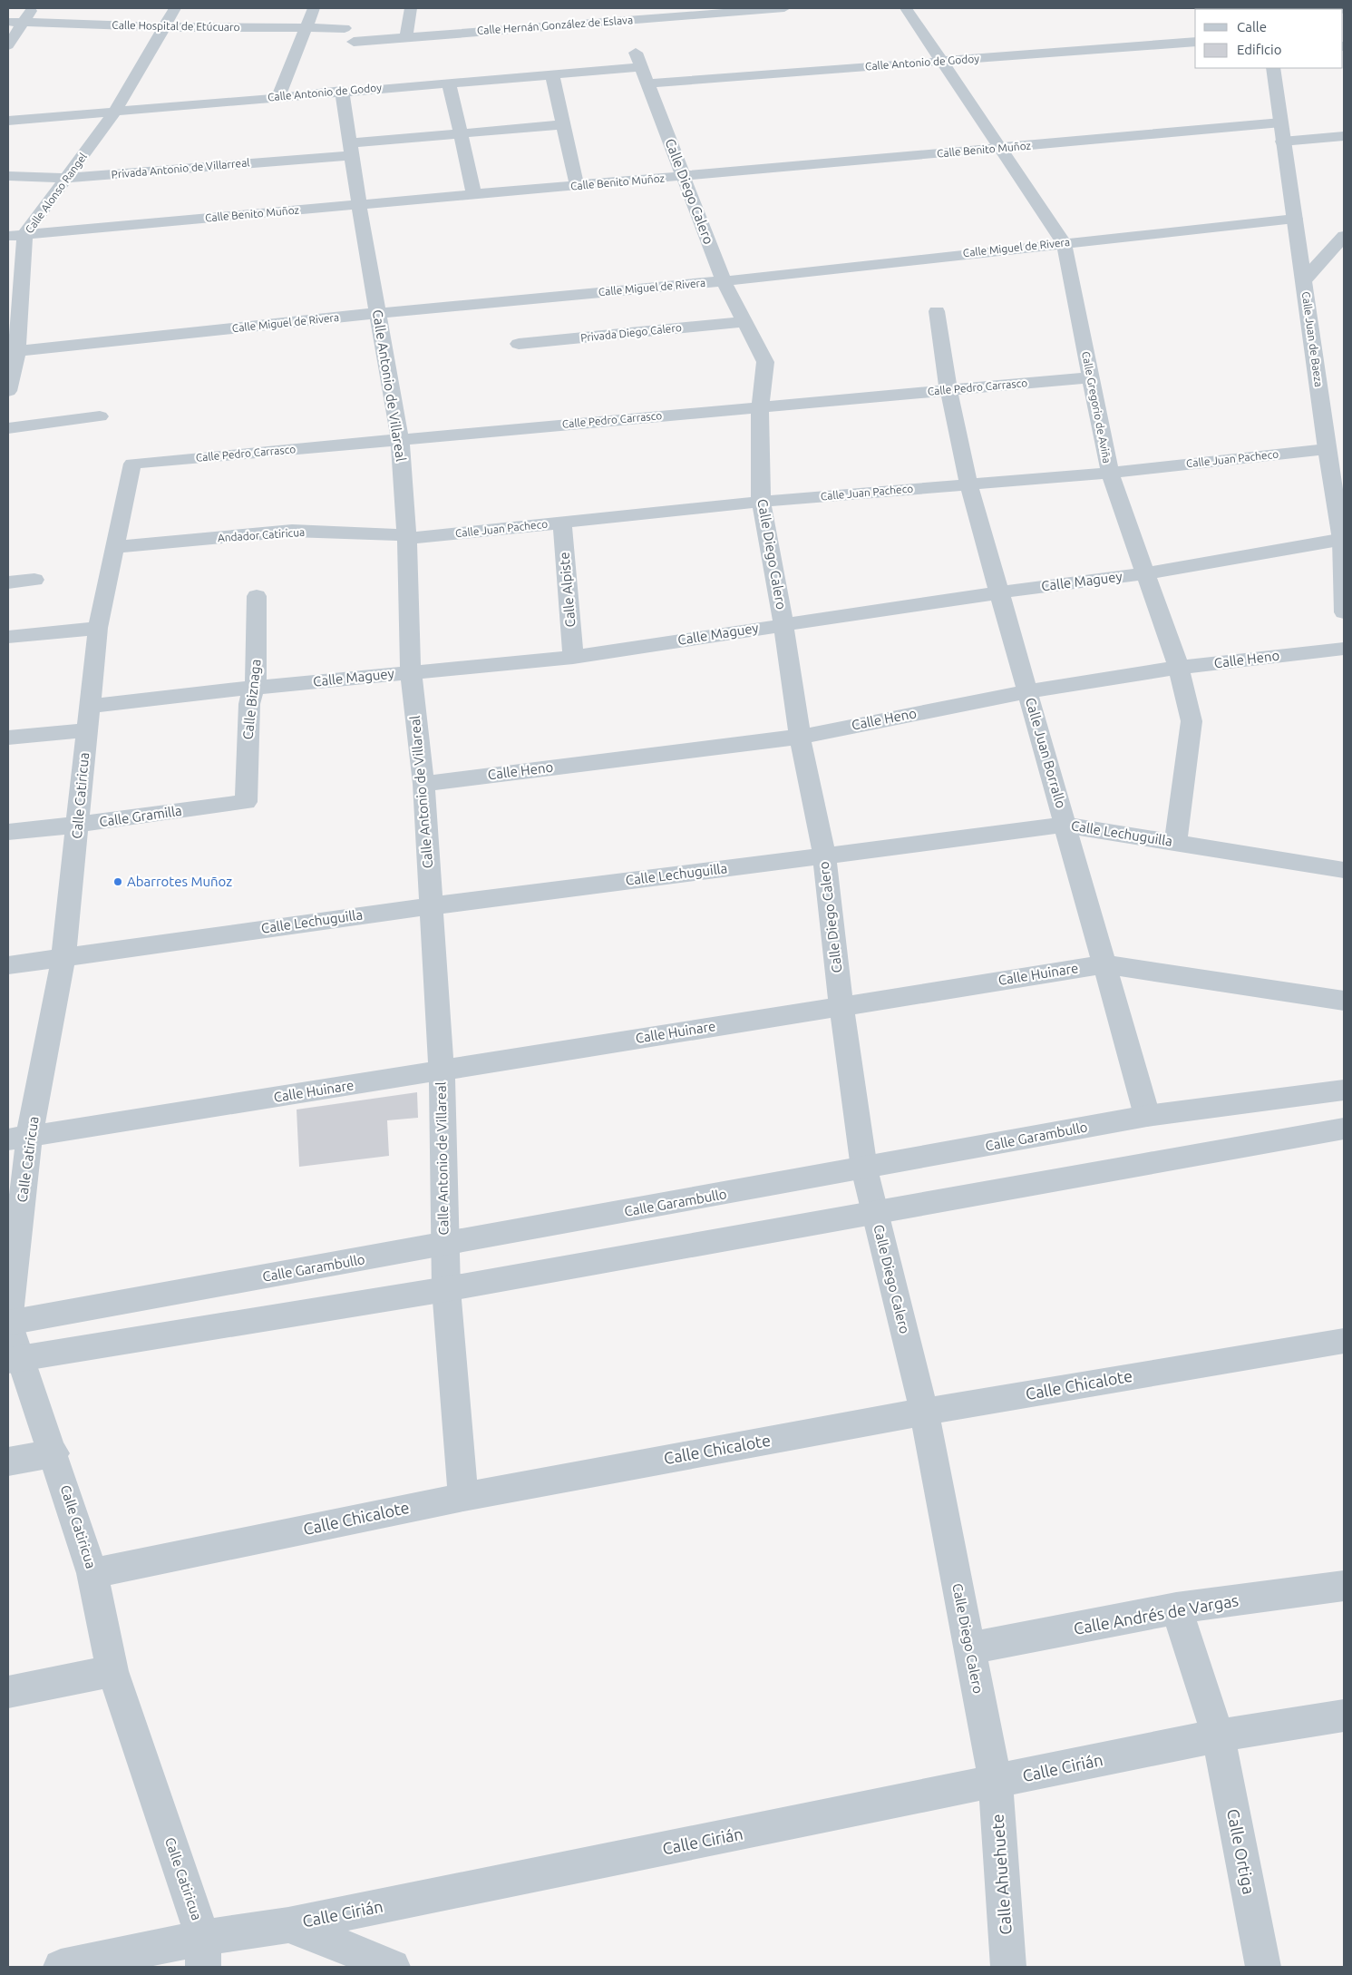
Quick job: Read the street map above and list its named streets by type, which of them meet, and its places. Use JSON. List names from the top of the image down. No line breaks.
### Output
{"streets":{"street":["Calle Hernán González de Eslava","Calle Hospital de Etúcuaro","Calle Antonio de Godoy","Calle Benito Muñoz","Privada Antonio de Villarreal","Calle Diego Calero","Calle Alonso Rangel","Calle Miguel de Rivera","Privada Diego Calero","Calle Juan de Baeza","Calle Antonio de Villareal","Calle Pedro Carrasco","Calle Gregorio de Aviña","Calle Juan Pacheco","Andador Catiricua","Calle Maguey","Calle Alpiste","Calle Heno","Calle Biznaga","Calle Juan Borrallo","Calle Catiricua","Calle Gramilla","Calle Lechuguilla","Calle Huinare","Calle Garambullo","Calle Chicalote","Calle Andrés de Vargas","Calle Cirián","Calle Ortiga","Calle Ahuehuete"]},"crossings":[["Calle Hospital de Etúcuaro","Calle Alonso Rangel"],["Calle Antonio de Godoy","Calle Diego Calero"],["Calle Antonio de Godoy","Calle Alonso Rangel"],["Calle Antonio de Godoy","Calle Antonio de Villareal"],["Calle Antonio de Godoy","Calle Gregorio de Aviña"],["Calle Benito Muñoz","Calle Diego Calero"],["Calle Benito Muñoz","Calle Alonso Rangel"],["Calle Benito Muñoz","Calle Juan de Baeza"],["Calle Benito Muñoz","Calle Antonio de Villareal"],["Calle Benito Muñoz","Calle Gregorio de Aviña"],["Privada Antonio de Villarreal","Calle Alonso Rangel"],["Privada Antonio de Villarreal","Calle Antonio de Villareal"],["Calle Diego Calero","Calle Miguel de Rivera"],["Calle Diego Calero","Privada Diego Calero"],["Calle Diego Calero","Calle Pedro Carrasco"],["Calle Diego Calero","Calle Juan Pacheco"],["Calle Diego Calero","Calle Maguey"],["Calle Diego Calero","Calle Heno"],["Calle Diego Calero","Calle Lechuguilla"],["Calle Diego Calero","Calle Huinare"],["Calle Diego Calero","Calle Garambullo"],["Calle Diego Calero","Calle Chicalote"],["Calle Diego Calero","Calle Andrés de Vargas"],["Calle Diego Calero","Calle Cirián"],["Calle Diego Calero","Calle Ahuehuete"],["Calle Alonso Rangel","Calle Miguel de Rivera"],["Calle Miguel de Rivera","Calle Juan de Baeza"],["Calle Miguel de Rivera","Calle Antonio de Villareal"],["Calle Miguel de Rivera","Calle Gregorio de Aviña"],["Calle Juan de Baeza","Calle Juan Pacheco"],["Calle Juan de Baeza","Calle Maguey"],["Calle Antonio de Villareal","Calle Pedro Carrasco"],["Calle Antonio de Villareal","Calle Juan Pacheco"],["Calle Antonio de Villareal","Andador Catiricua"],["Calle Antonio de Villareal","Calle Maguey"],["Calle Antonio de Villareal","Calle Heno"],["Calle Antonio de Villareal","Calle Lechuguilla"],["Calle Antonio de Villareal","Calle Huinare"],["Calle Antonio de Villareal","Calle Garambullo"],["Calle Antonio de Villareal","Calle Chicalote"],["Calle Pedro Carrasco","Calle Gregorio de Aviña"],["Calle Pedro Carrasco","Calle Juan Borrallo"],["Calle Pedro Carrasco","Calle Catiricua"],["Calle Gregorio de Aviña","Calle Juan Pacheco"],["Calle Gregorio de Aviña","Calle Maguey"],["Calle Gregorio de Aviña","Calle Heno"],["Calle Gregorio de Aviña","Calle Lechuguilla"],["Calle Juan Pacheco","Andador Catiricua"],["Calle Juan Pacheco","Calle Alpiste"],["Calle Juan Pacheco","Calle Juan Borrallo"],["Andador Catiricua","Calle Catiricua"],["Calle Maguey","Calle Alpiste"],["Calle Maguey","Calle Biznaga"],["Calle Maguey","Calle Juan Borrallo"],["Calle Maguey","Calle Catiricua"],["Calle Heno","Calle Juan Borrallo"],["Calle Biznaga","Calle Gramilla"],["Calle Juan Borrallo","Calle Lechuguilla"],["Calle Juan Borrallo","Calle Huinare"],["Calle Juan Borrallo","Calle Garambullo"],["Calle Catiricua","Calle Gramilla"],["Calle Catiricua","Calle Lechuguilla"],["Calle Catiricua","Calle Huinare"],["Calle Catiricua","Calle Garambullo"],["Calle Catiricua","Calle Chicalote"],["Calle Catiricua","Calle Cirián"],["Calle Andrés de Vargas","Calle Ortiga"],["Calle Cirián","Calle Ortiga"],["Calle Cirián","Calle Ahuehuete"]],"places":["Abarrotes Muñoz"],"legend":["Calle","Edificio"]}
